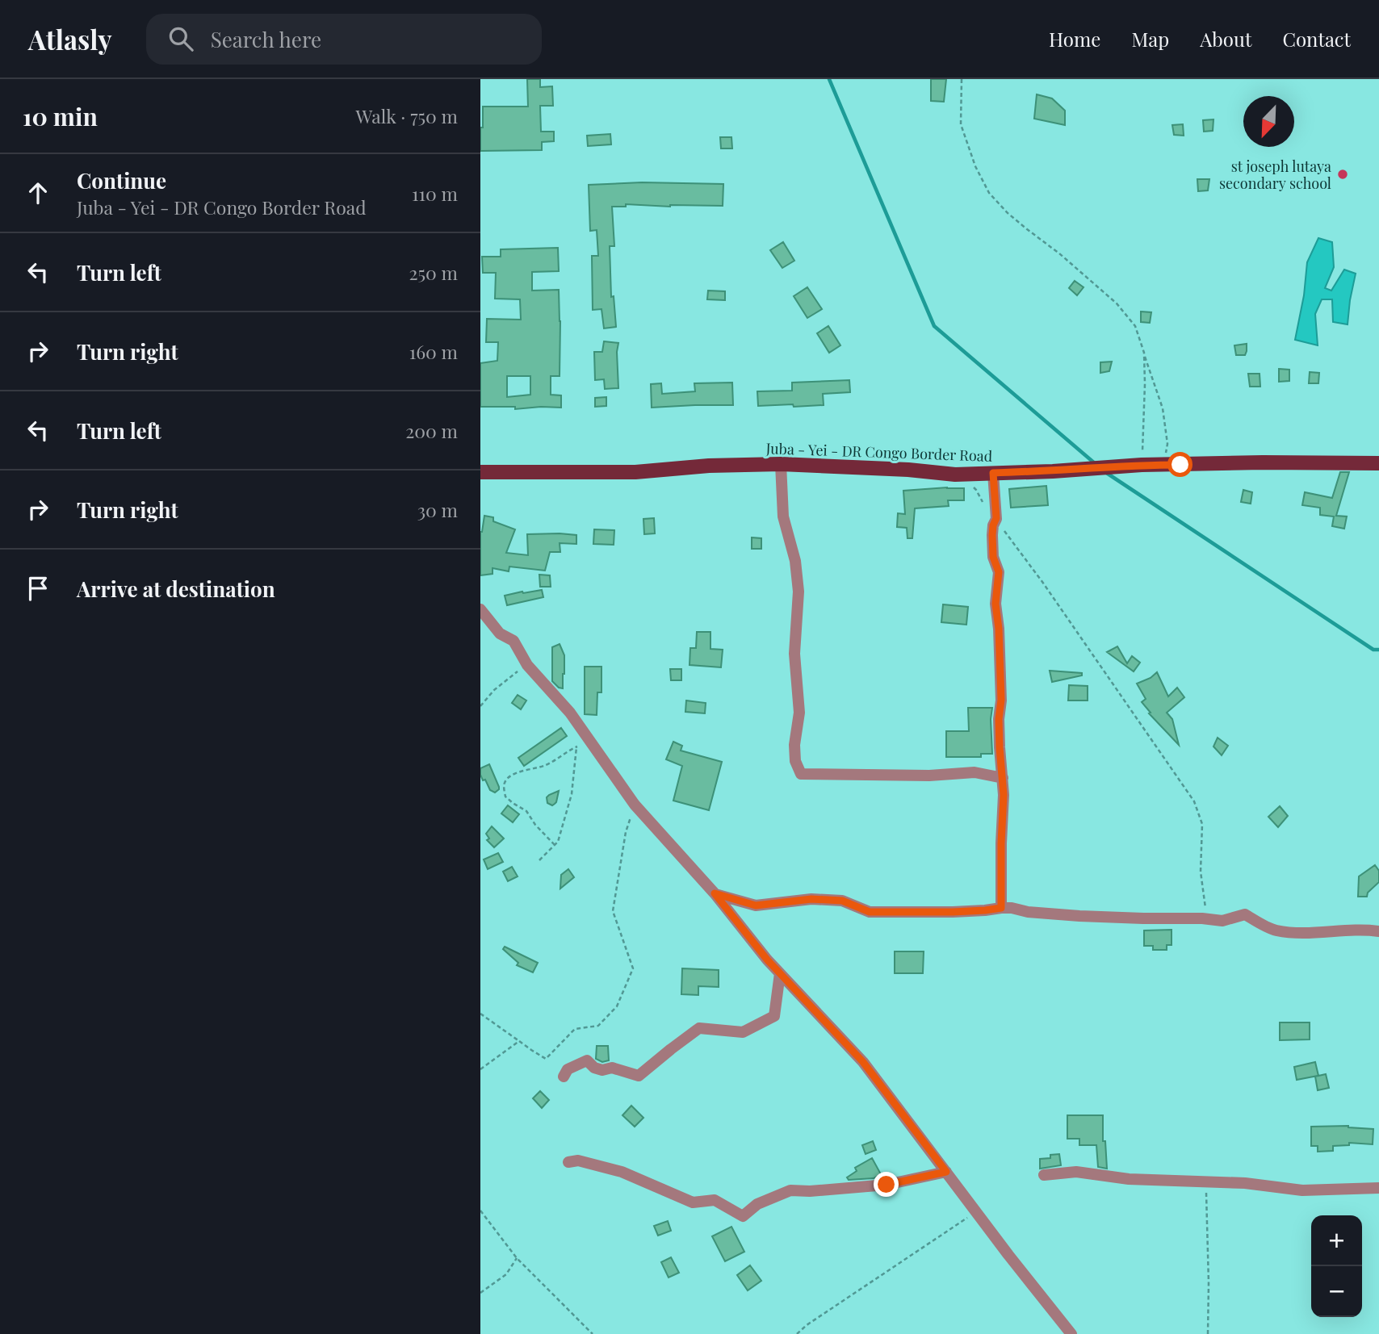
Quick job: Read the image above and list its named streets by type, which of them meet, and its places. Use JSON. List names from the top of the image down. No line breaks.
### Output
{"streets":{"main road":["Juba - Yei - DR Congo Border Road"]},"places":["st joseph lutaya secondary school"],"north":"bottom left","page":{"header":"Atlasly","search":"Search here","nav":["Home","Map","About","Contact"],"heading":["10 min","Walk · 750 m"],"list":[["Continue","Juba - Yei - DR Congo Border Road","110 m"],["Turn left","250 m"],["Turn right","160 m"],["Turn left","200 m"],["Turn right","30 m"],"Arrive at destination"],"map_buttons":["+","−"]}}
